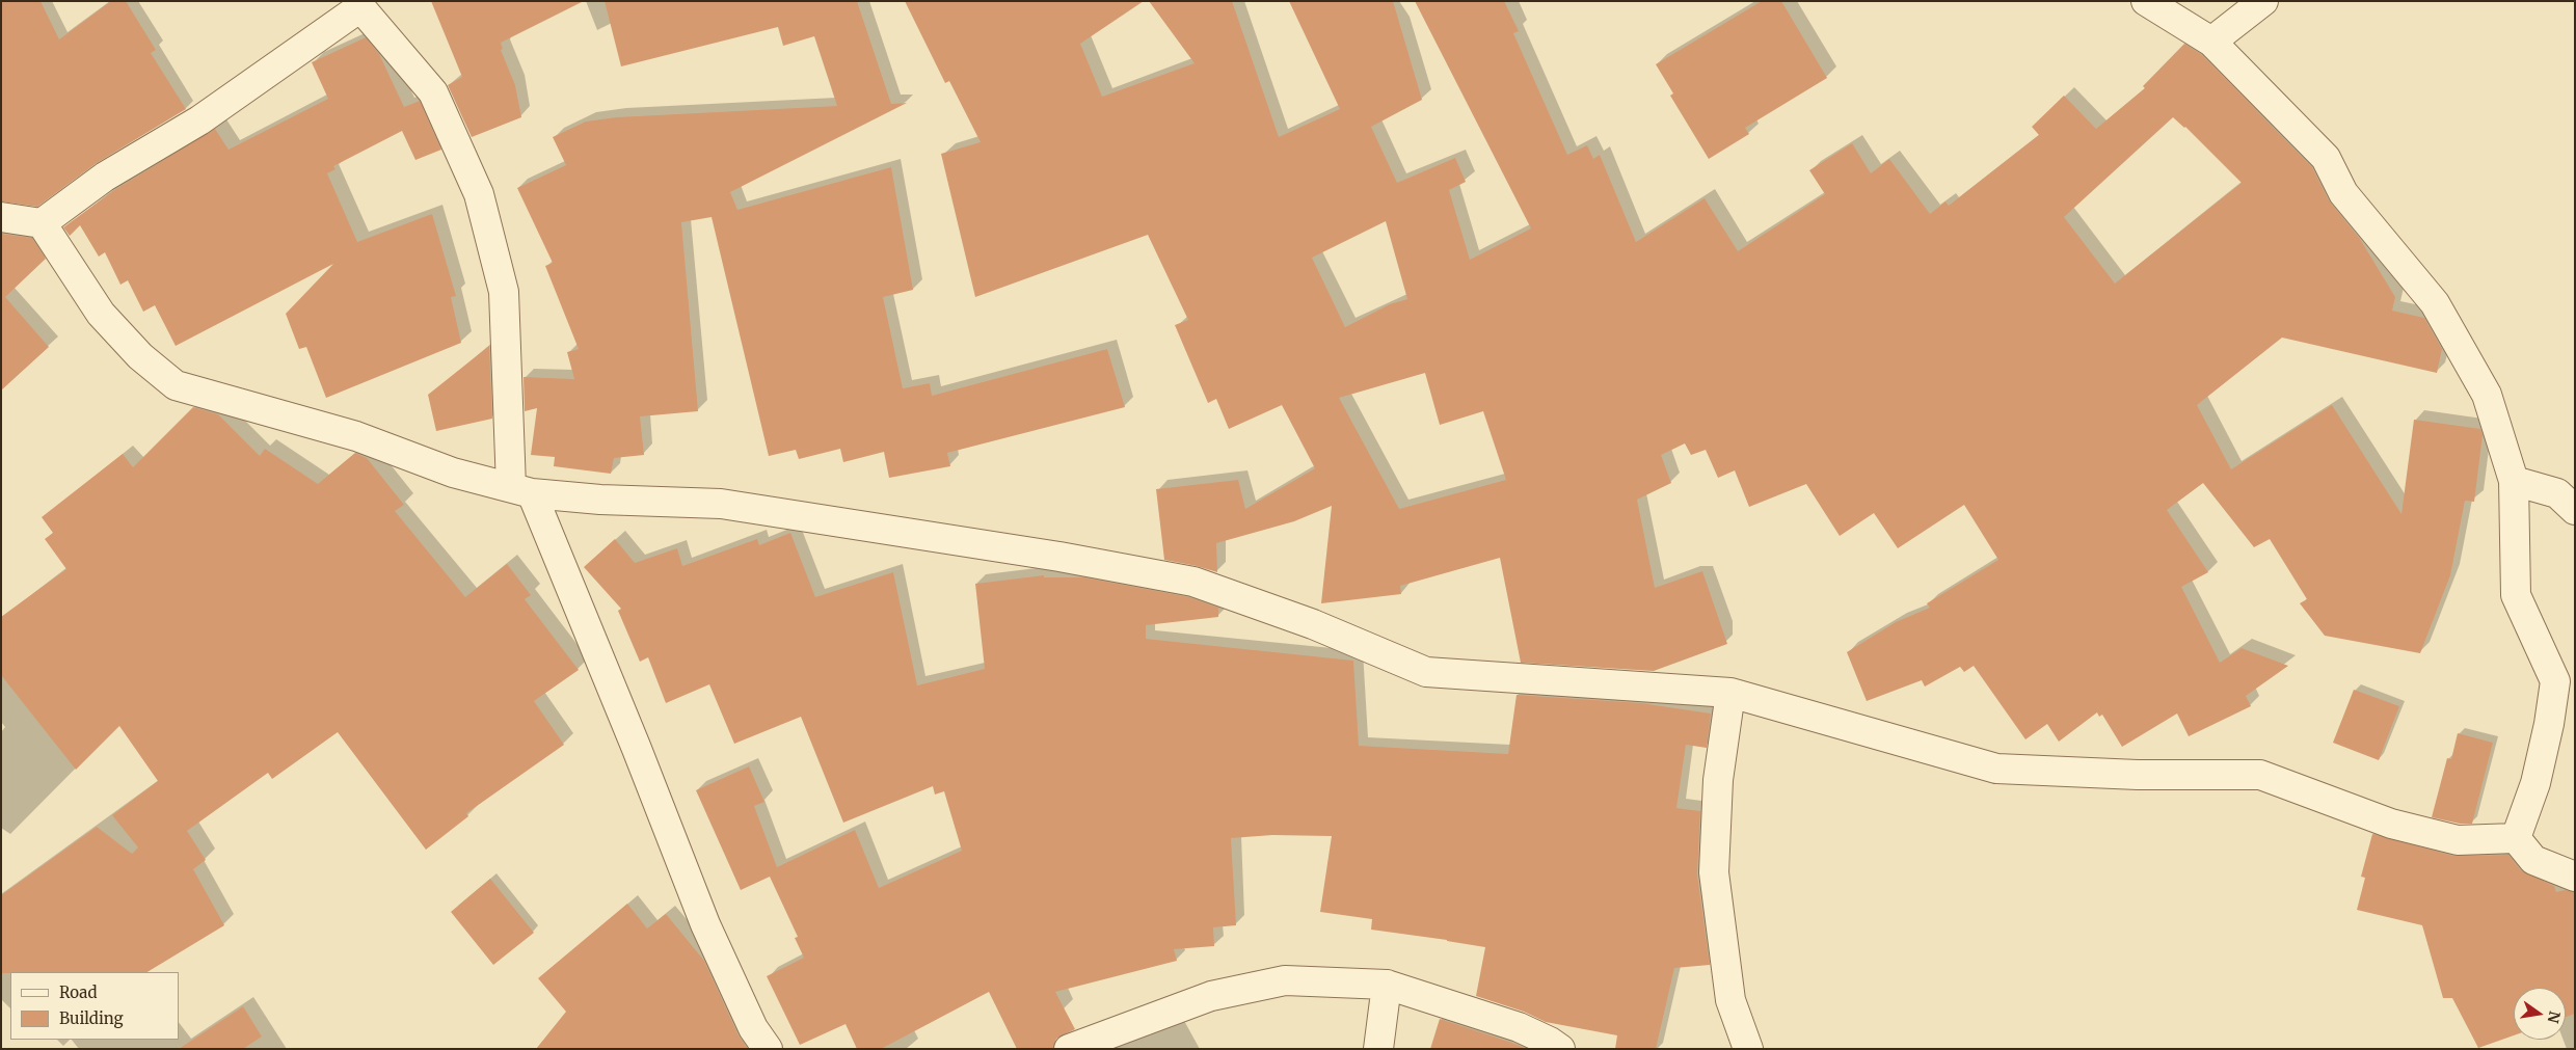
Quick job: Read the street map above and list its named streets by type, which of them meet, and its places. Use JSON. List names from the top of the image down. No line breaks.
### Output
{"legend":["Road","Building"],"north":"right"}
